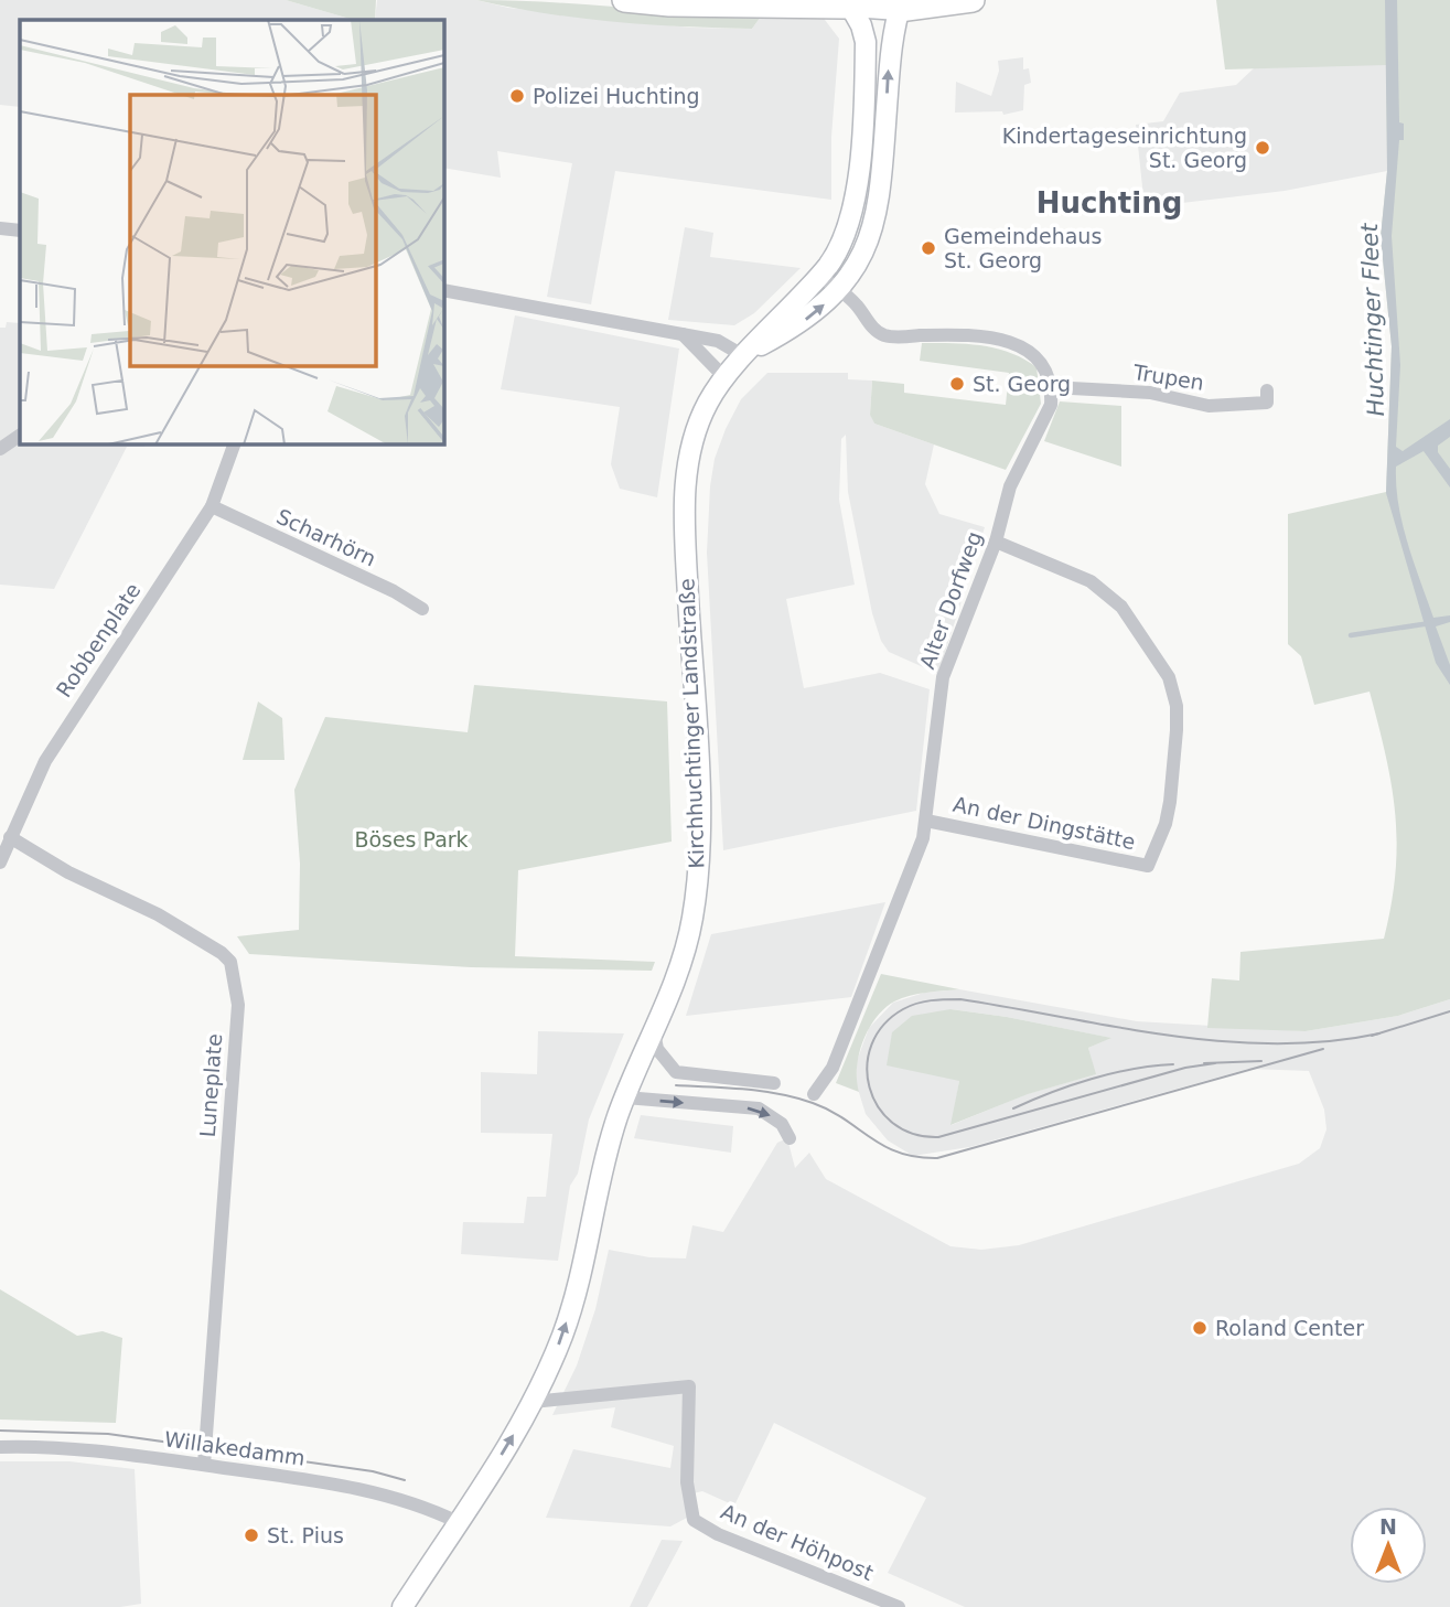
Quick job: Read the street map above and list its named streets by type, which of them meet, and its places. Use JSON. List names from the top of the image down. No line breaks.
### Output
{"streets":{"main road":["Kirchhuchtinger Landstraße"],"street":["Trupen","Scharhörn","Alter Dorfweg","Robbenplate","An der Dingstätte","Luneplate","Willakedamm","An der Höhpost"]},"crossings":[["Trupen","Alter Dorfweg"],["Scharhörn","Robbenplate"],["Alter Dorfweg","An der Dingstätte"],["Robbenplate","Luneplate"],["Kirchhuchtinger Landstraße","Willakedamm"],["Kirchhuchtinger Landstraße","An der Höhpost"],["Luneplate","Willakedamm"]],"districts":["Huchting"],"water":["Huchtinger Fleet"],"parks":["Böses Park"],"places":["Polizei Huchting","Kindertageseinrichtung St. Georg","Gemeindehaus St. Georg","St. Georg","Roland Center","St. Pius"],"north":"top"}
